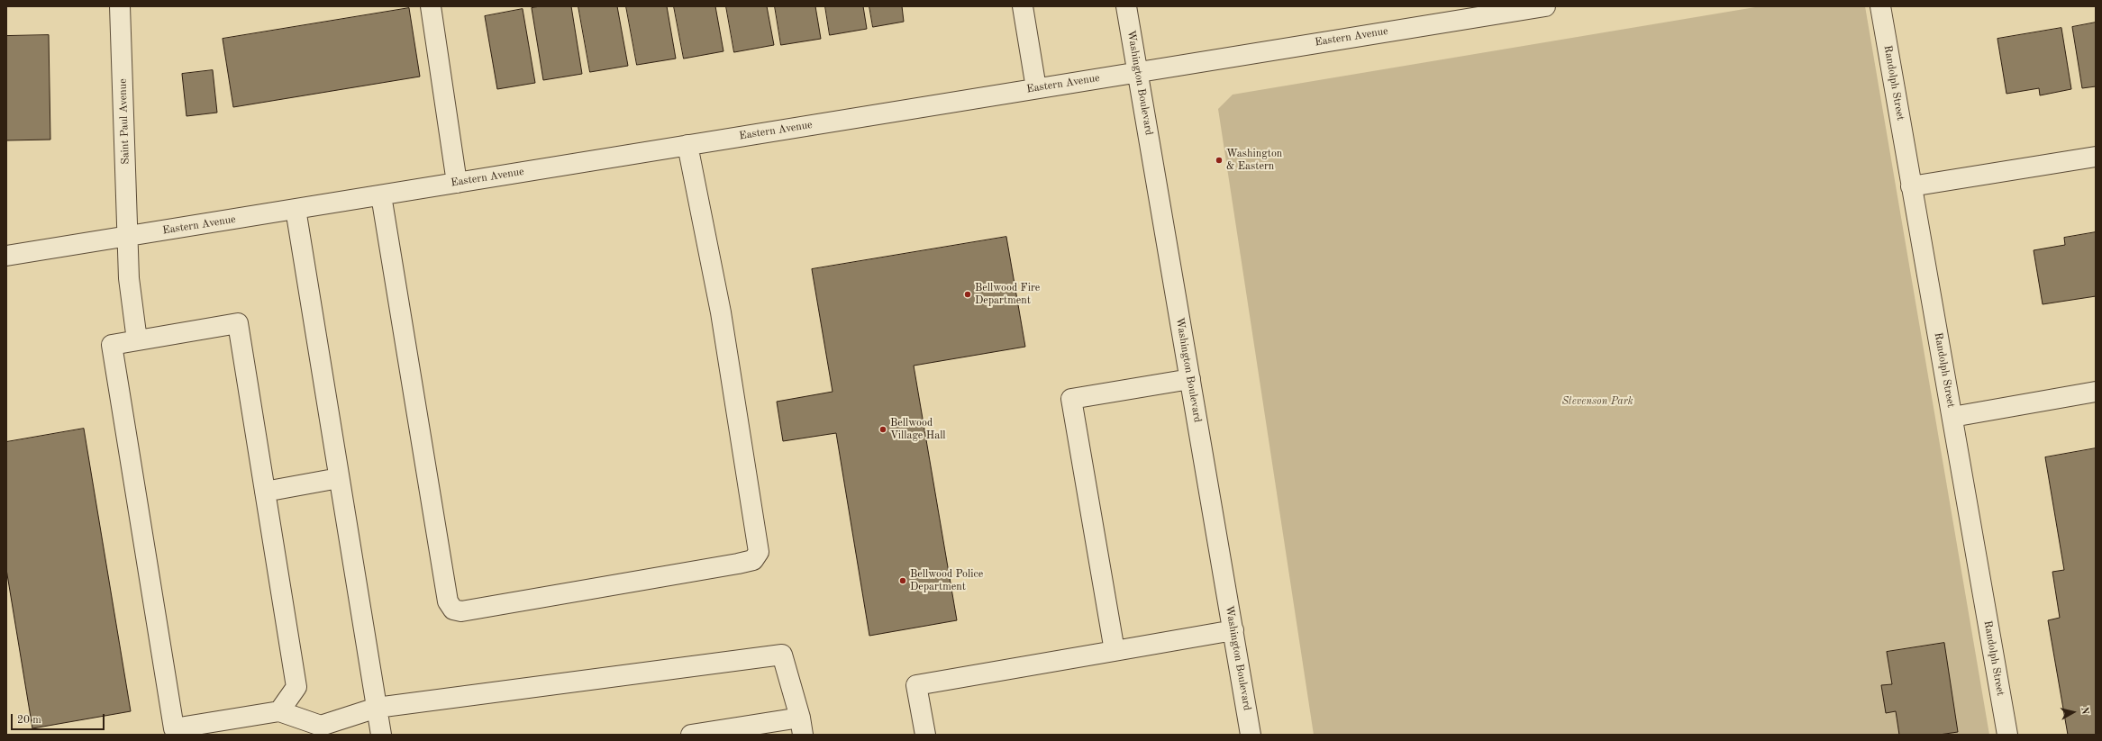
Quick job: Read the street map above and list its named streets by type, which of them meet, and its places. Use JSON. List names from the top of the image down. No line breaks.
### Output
{"streets":{"street":["Eastern Avenue","Washington Boulevard","Randolph Street","Saint Paul Avenue"]},"crossings":[["Eastern Avenue","Washington Boulevard"],["Eastern Avenue","Saint Paul Avenue"]],"parks":["Stevenson Park"],"places":["Washington & Eastern","Bellwood Fire Department","Bellwood Village Hall","Bellwood Police Department"],"scale_bar":"20 m","north":"right"}
